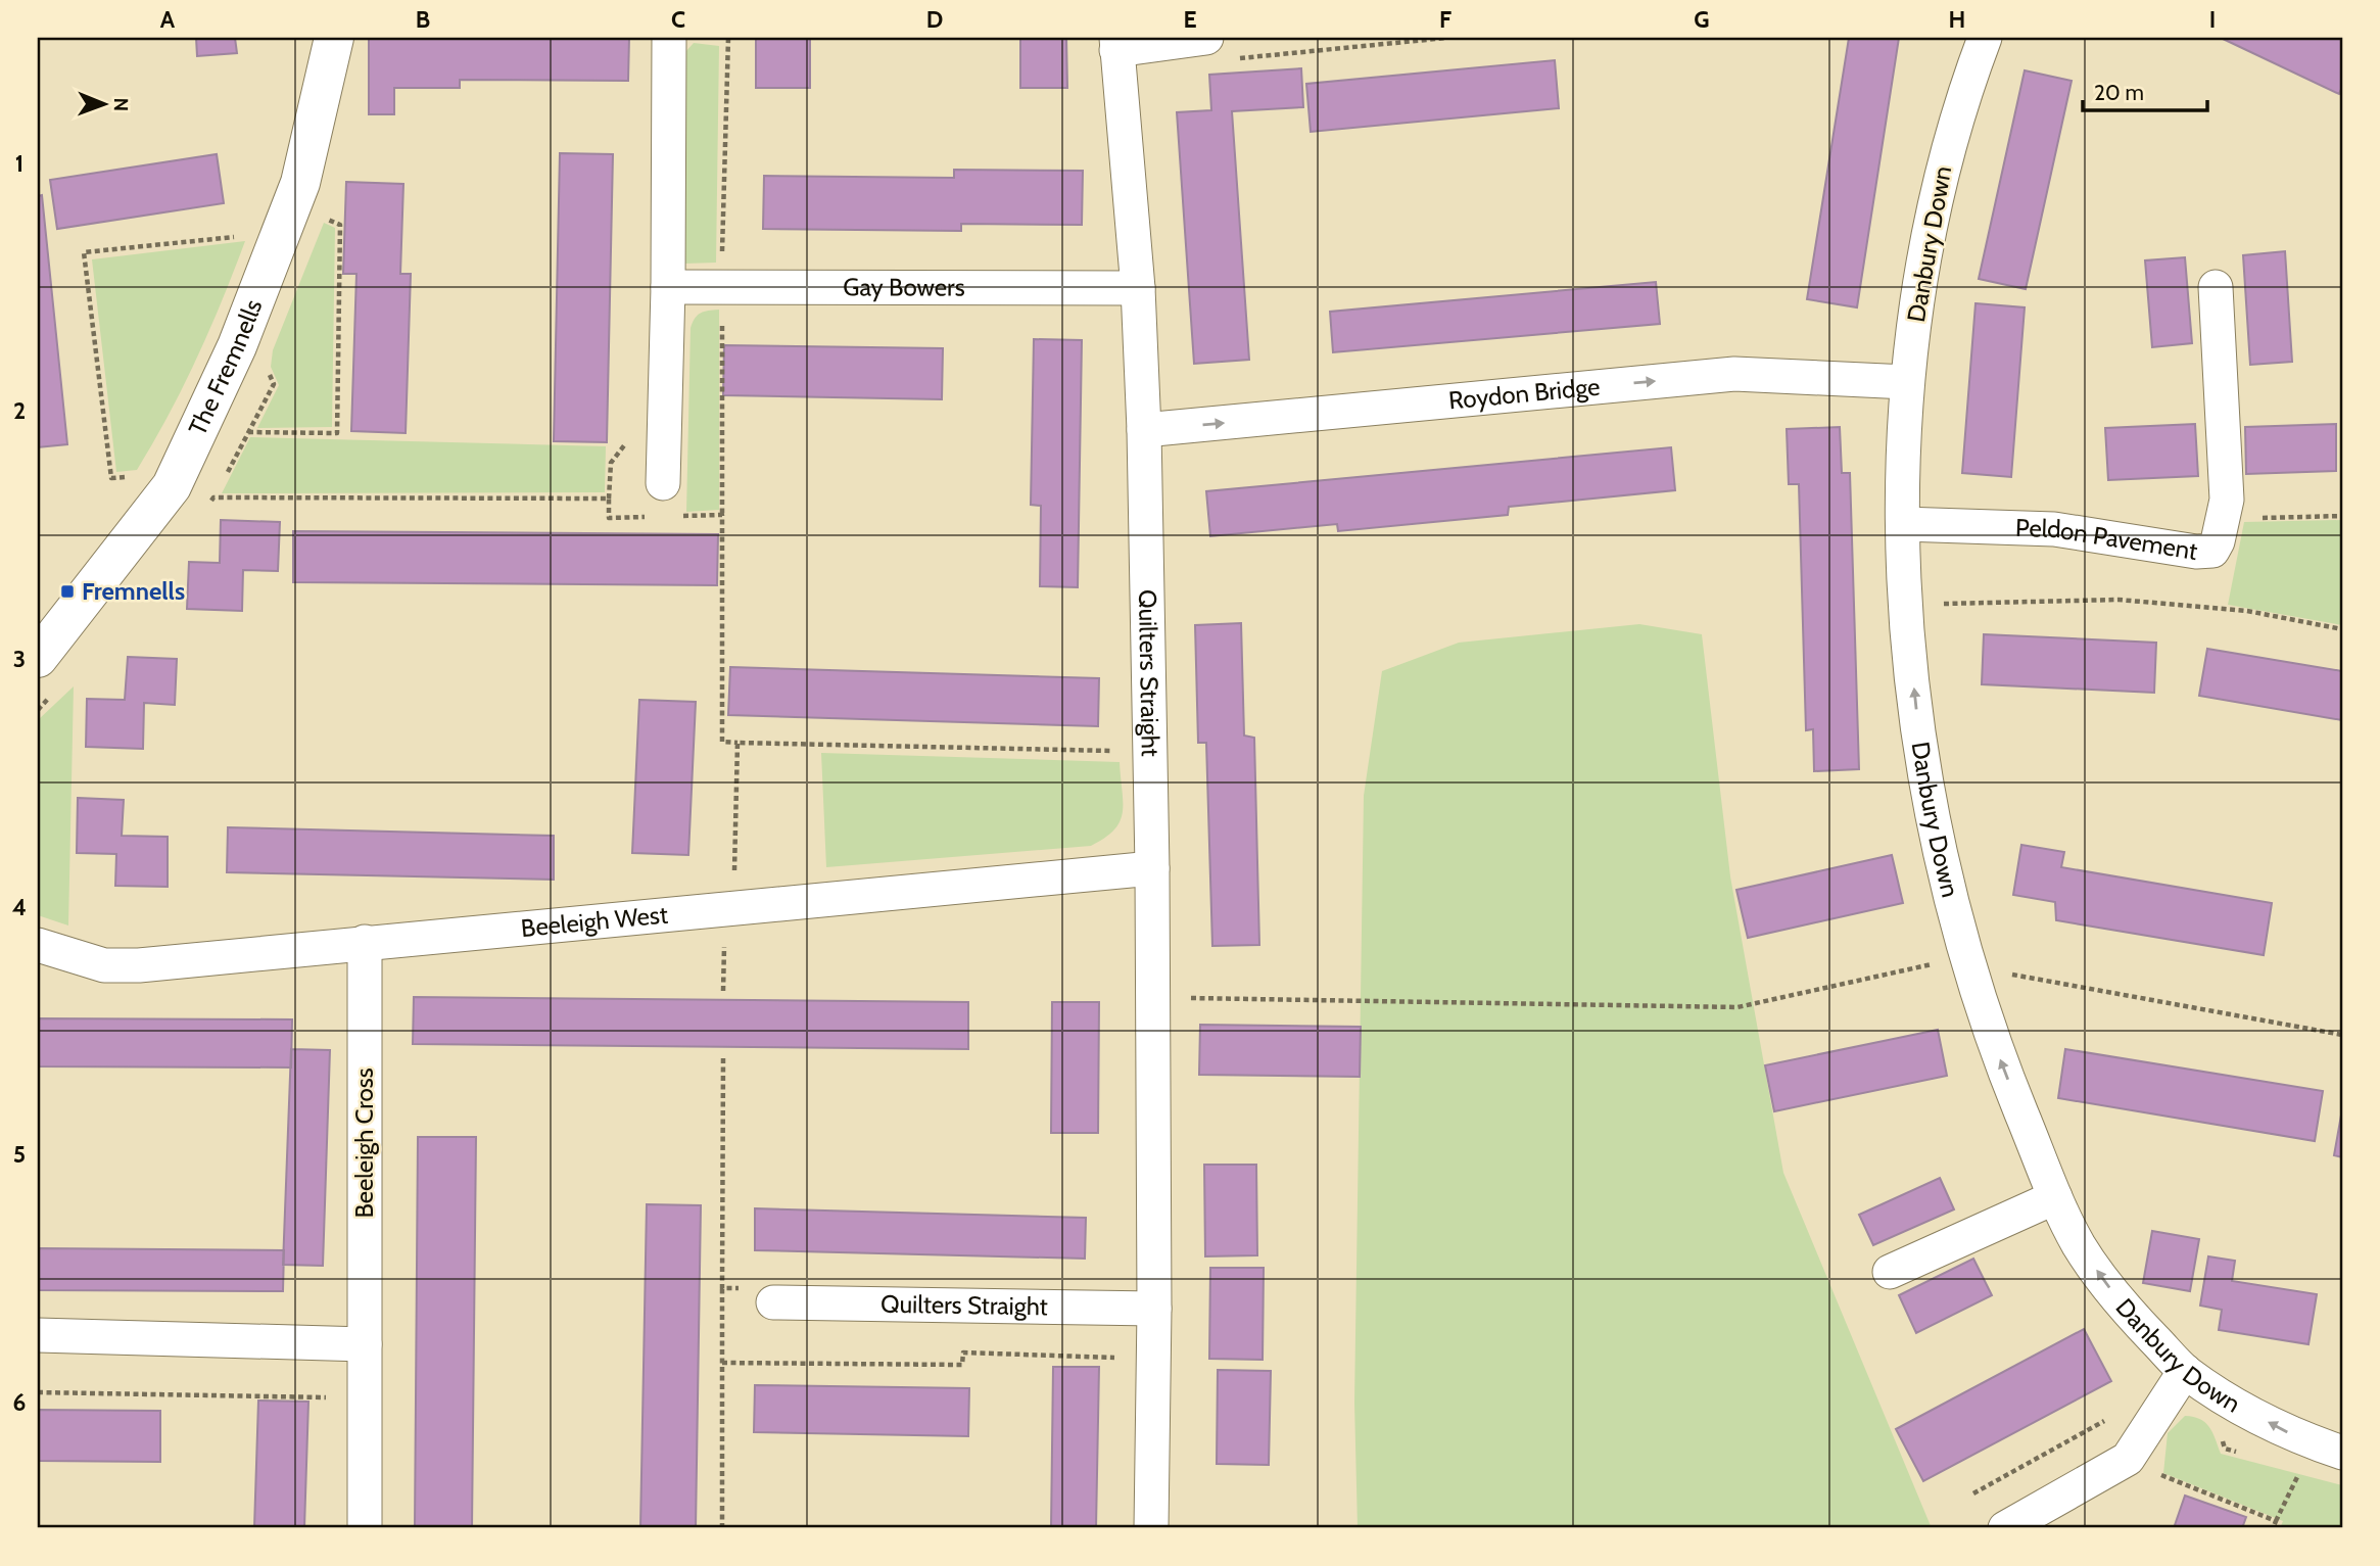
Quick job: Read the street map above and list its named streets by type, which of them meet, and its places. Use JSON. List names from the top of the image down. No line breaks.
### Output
{"streets":{"street":["Danbury Down","Gay Bowers","The Fremnells","Roydon Bridge","Peldon Pavement","Quilters Straight","Beeleigh West","Beeleigh Cross"]},"crossings":[["Danbury Down","Roydon Bridge"],["Danbury Down","Peldon Pavement"],["Gay Bowers","Quilters Straight"],["Roydon Bridge","Quilters Straight"],["Quilters Straight","Beeleigh West"],["Beeleigh West","Beeleigh Cross"]],"one_way":["Danbury Down","Roydon Bridge"],"places":{"transit":["Fremnells"]},"scale_bar":"20 m","north":"right","grid":{"columns":["A","B","C","D","E","F","G","H","I"],"rows":["1","2","3","4","5","6"]}}
